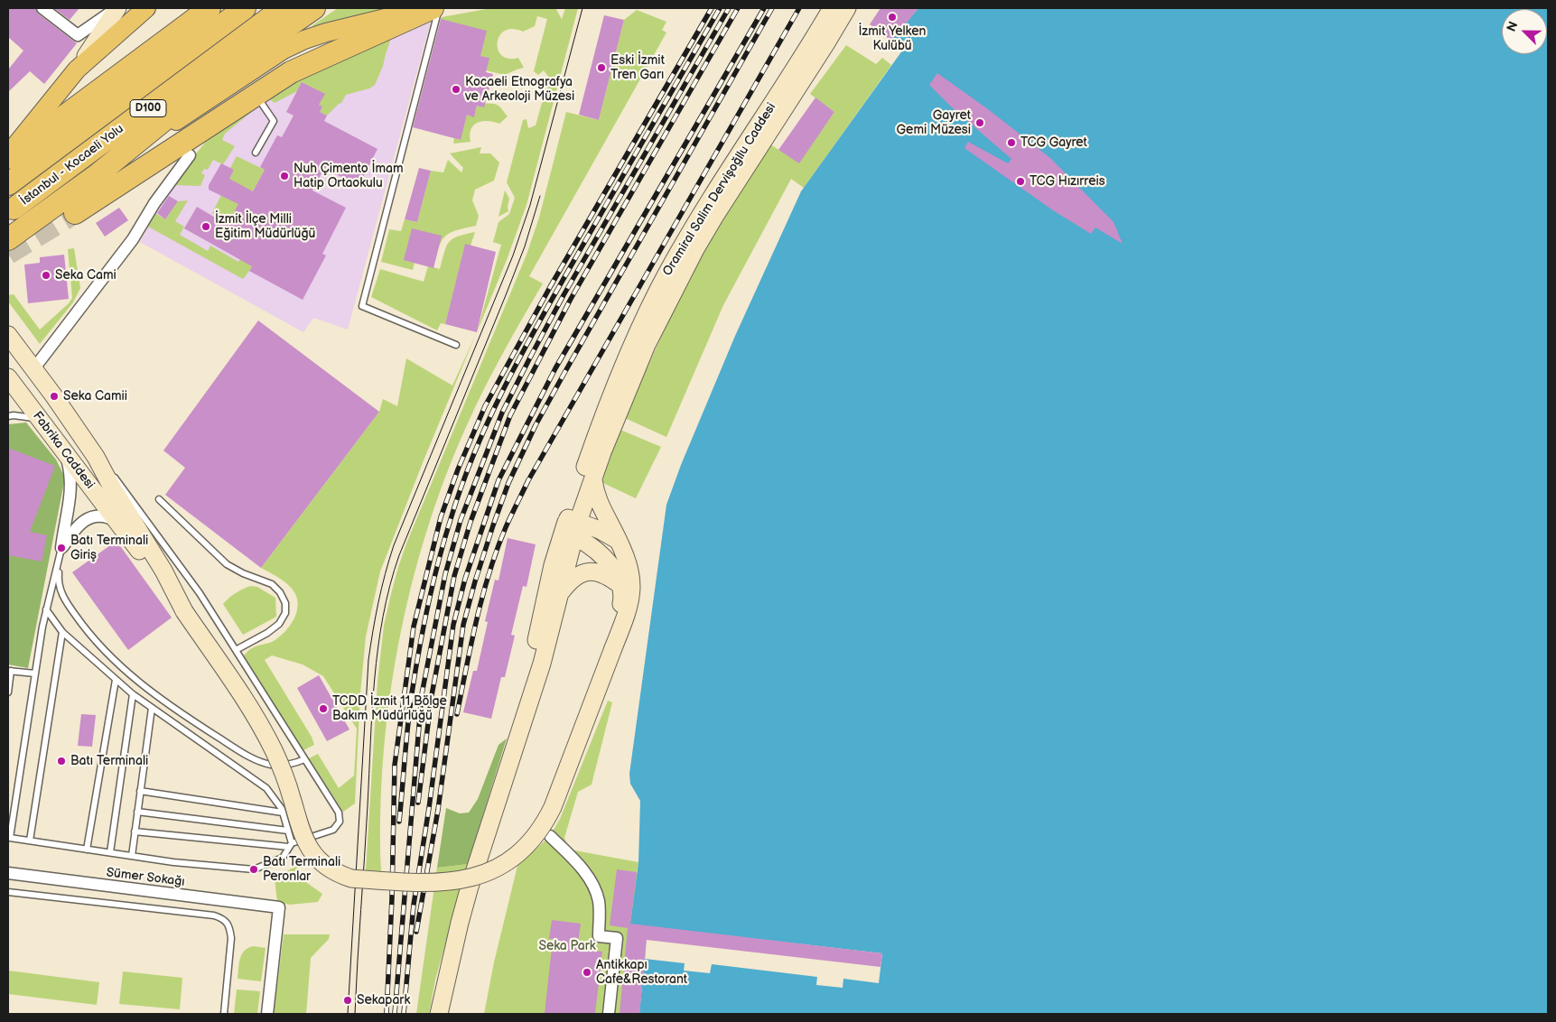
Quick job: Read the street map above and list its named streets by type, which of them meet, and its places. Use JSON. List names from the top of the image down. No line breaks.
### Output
{"streets":{"highway":["D100","İstanbul - Kocaeli Yolu"],"main road":["Oramiral Salim Dervişoğllu Caddesi","Fabrika Caddesi"],"street":["Sümer Sokağı"]},"parks":["Seka Park"],"places":["İzmit Yelken Kulübü","Eski İzmit Tren Garı","Kocaeli Etnografya ve Arkeoloji Müzesi","Gayret Gemi Müzesi","TCG Gayret","Nuh Çimento İmam Hatip Ortaokulu","TCG Hızırreis","İzmit İlçe Milli Eğitim Müdürlüğü","Seka Cami","Seka Camii","Batı Terminali Giriş","TCDD İzmit 11 Bölge Bakım Müdürlüğü","Batı Terminali","Batı Terminali Peronlar","Antikkapı Cafe&Restorant","Sekapark"],"north":"top left"}
